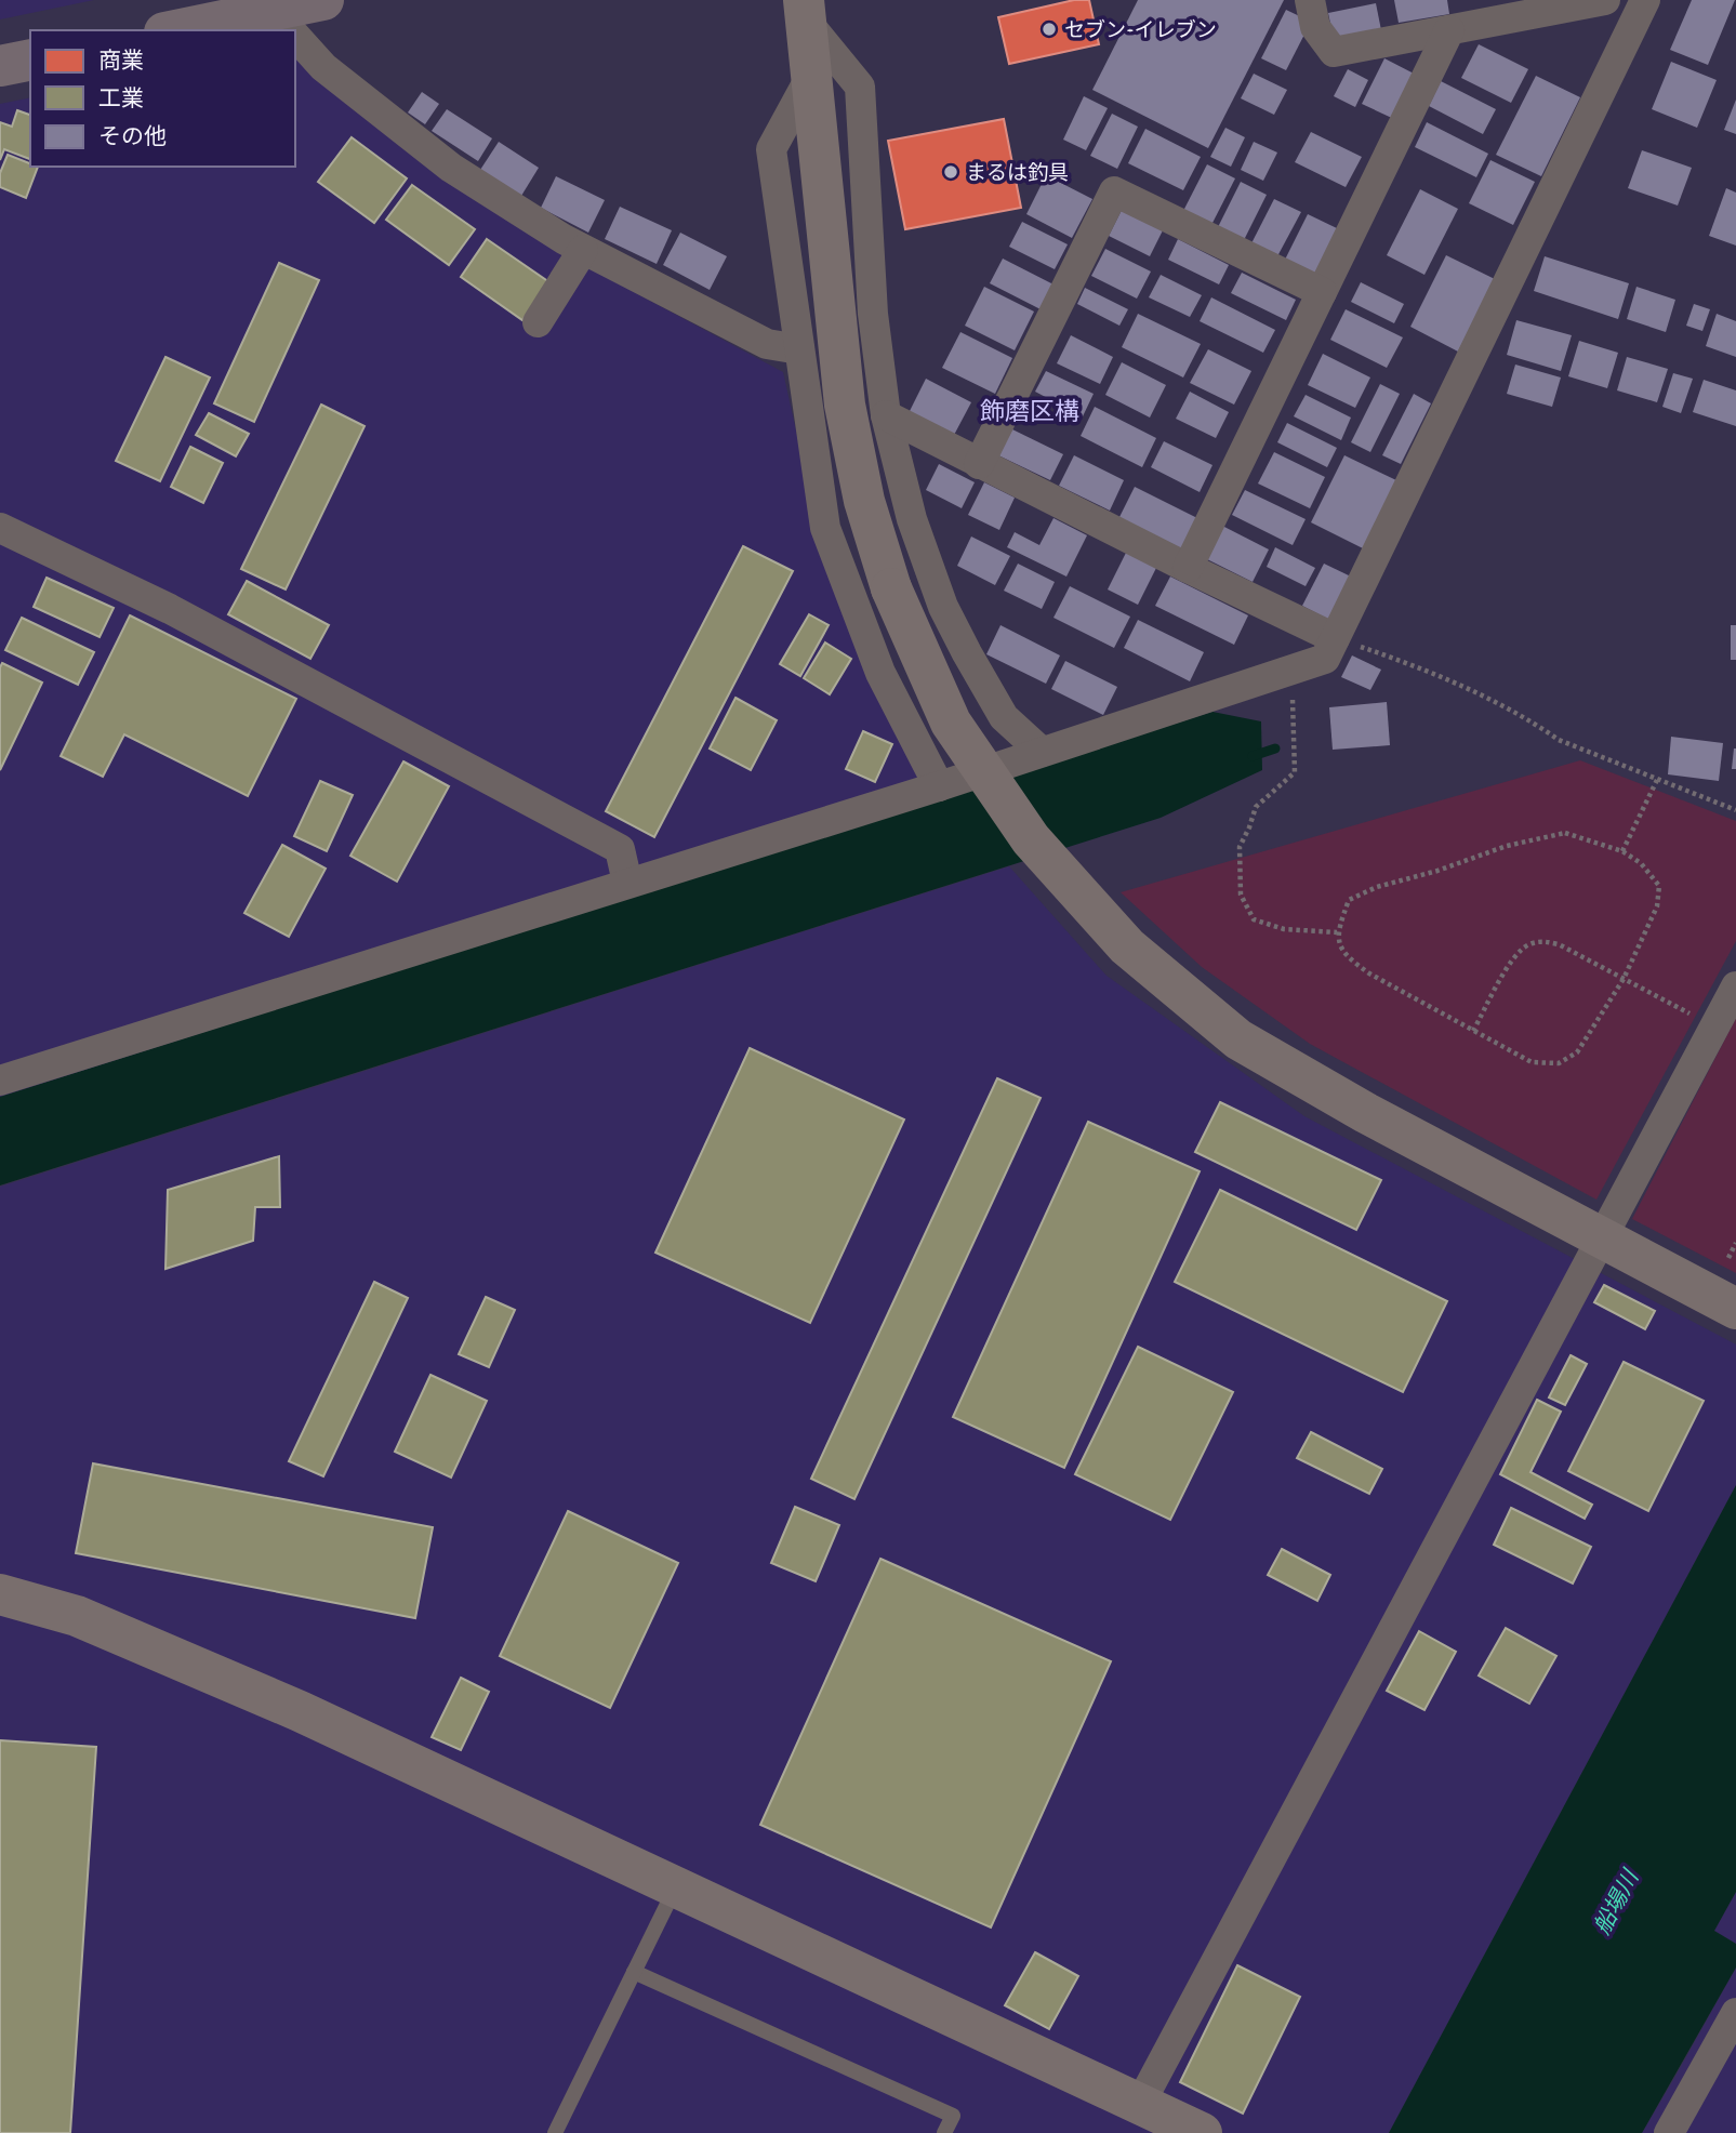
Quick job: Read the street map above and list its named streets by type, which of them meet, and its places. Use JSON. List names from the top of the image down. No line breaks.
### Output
{"districts":["飾磨区構"],"water":["船場川"],"places":["セブン-イレブン","まるは釣具"],"legend":["商業","工業","その他"]}
